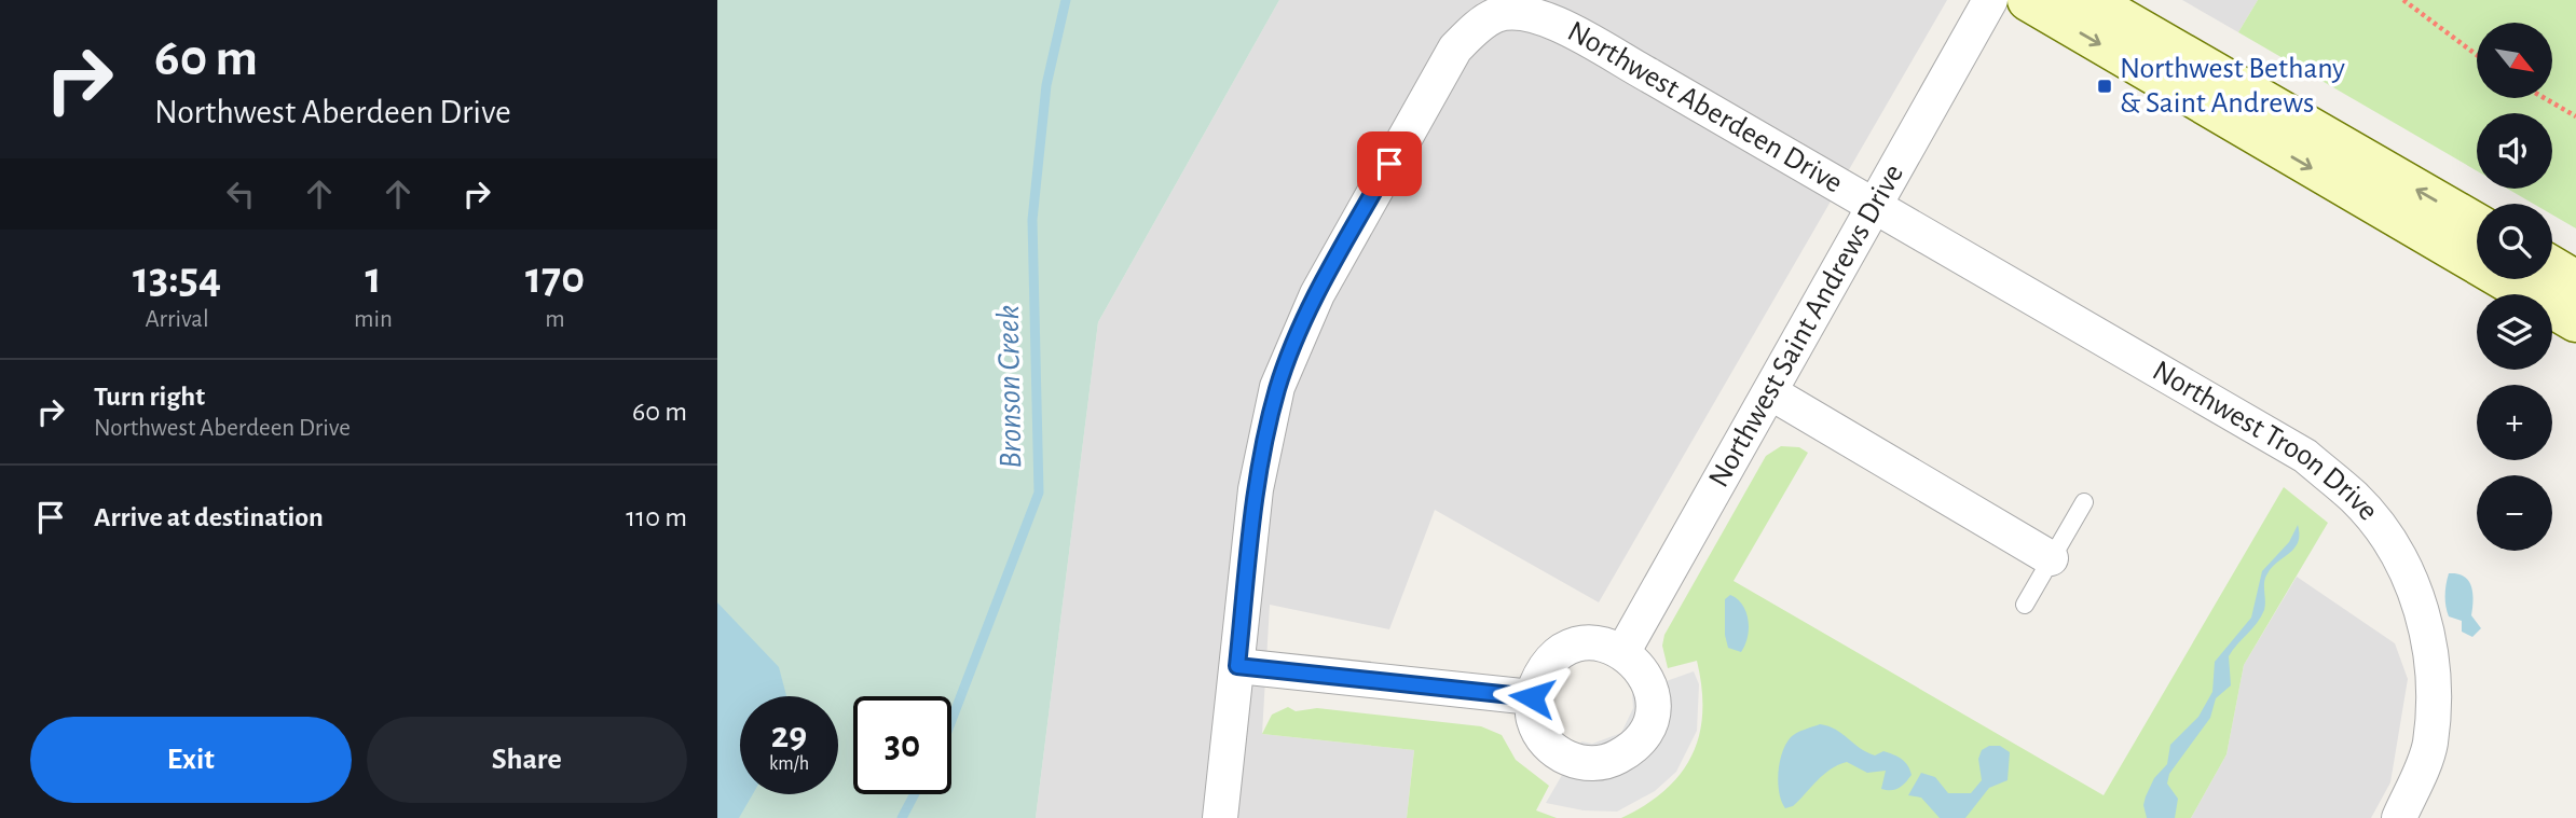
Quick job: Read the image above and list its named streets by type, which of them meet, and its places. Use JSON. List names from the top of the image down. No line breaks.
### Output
{"streets":{"street":["Northwest Aberdeen Drive","Northwest Saint Andrews Drive","Northwest Troon Drive"]},"crossings":[["Northwest Aberdeen Drive","Northwest Saint Andrews Drive"],["Northwest Aberdeen Drive","Northwest Troon Drive"],["Northwest Saint Andrews Drive","Northwest Troon Drive"]],"water":["Bronson Creek"],"places":{"transit":["Northwest Bethany & Saint Andrews"]},"north":"bottom right","page":{"turn":["60 m","Northwest Aberdeen Drive"],"map_buttons":["+","−"],"eta":["13:54","Arrival","1","min","170","m"],"list":[{"name":"Turn right","note":"Northwest Aberdeen Drive","value":"60 m"},{"name":"Arrive at destination","value":"110 m"}],"speed":"29 km/h","limit":"30","buttons":["Exit","Share"]}}
